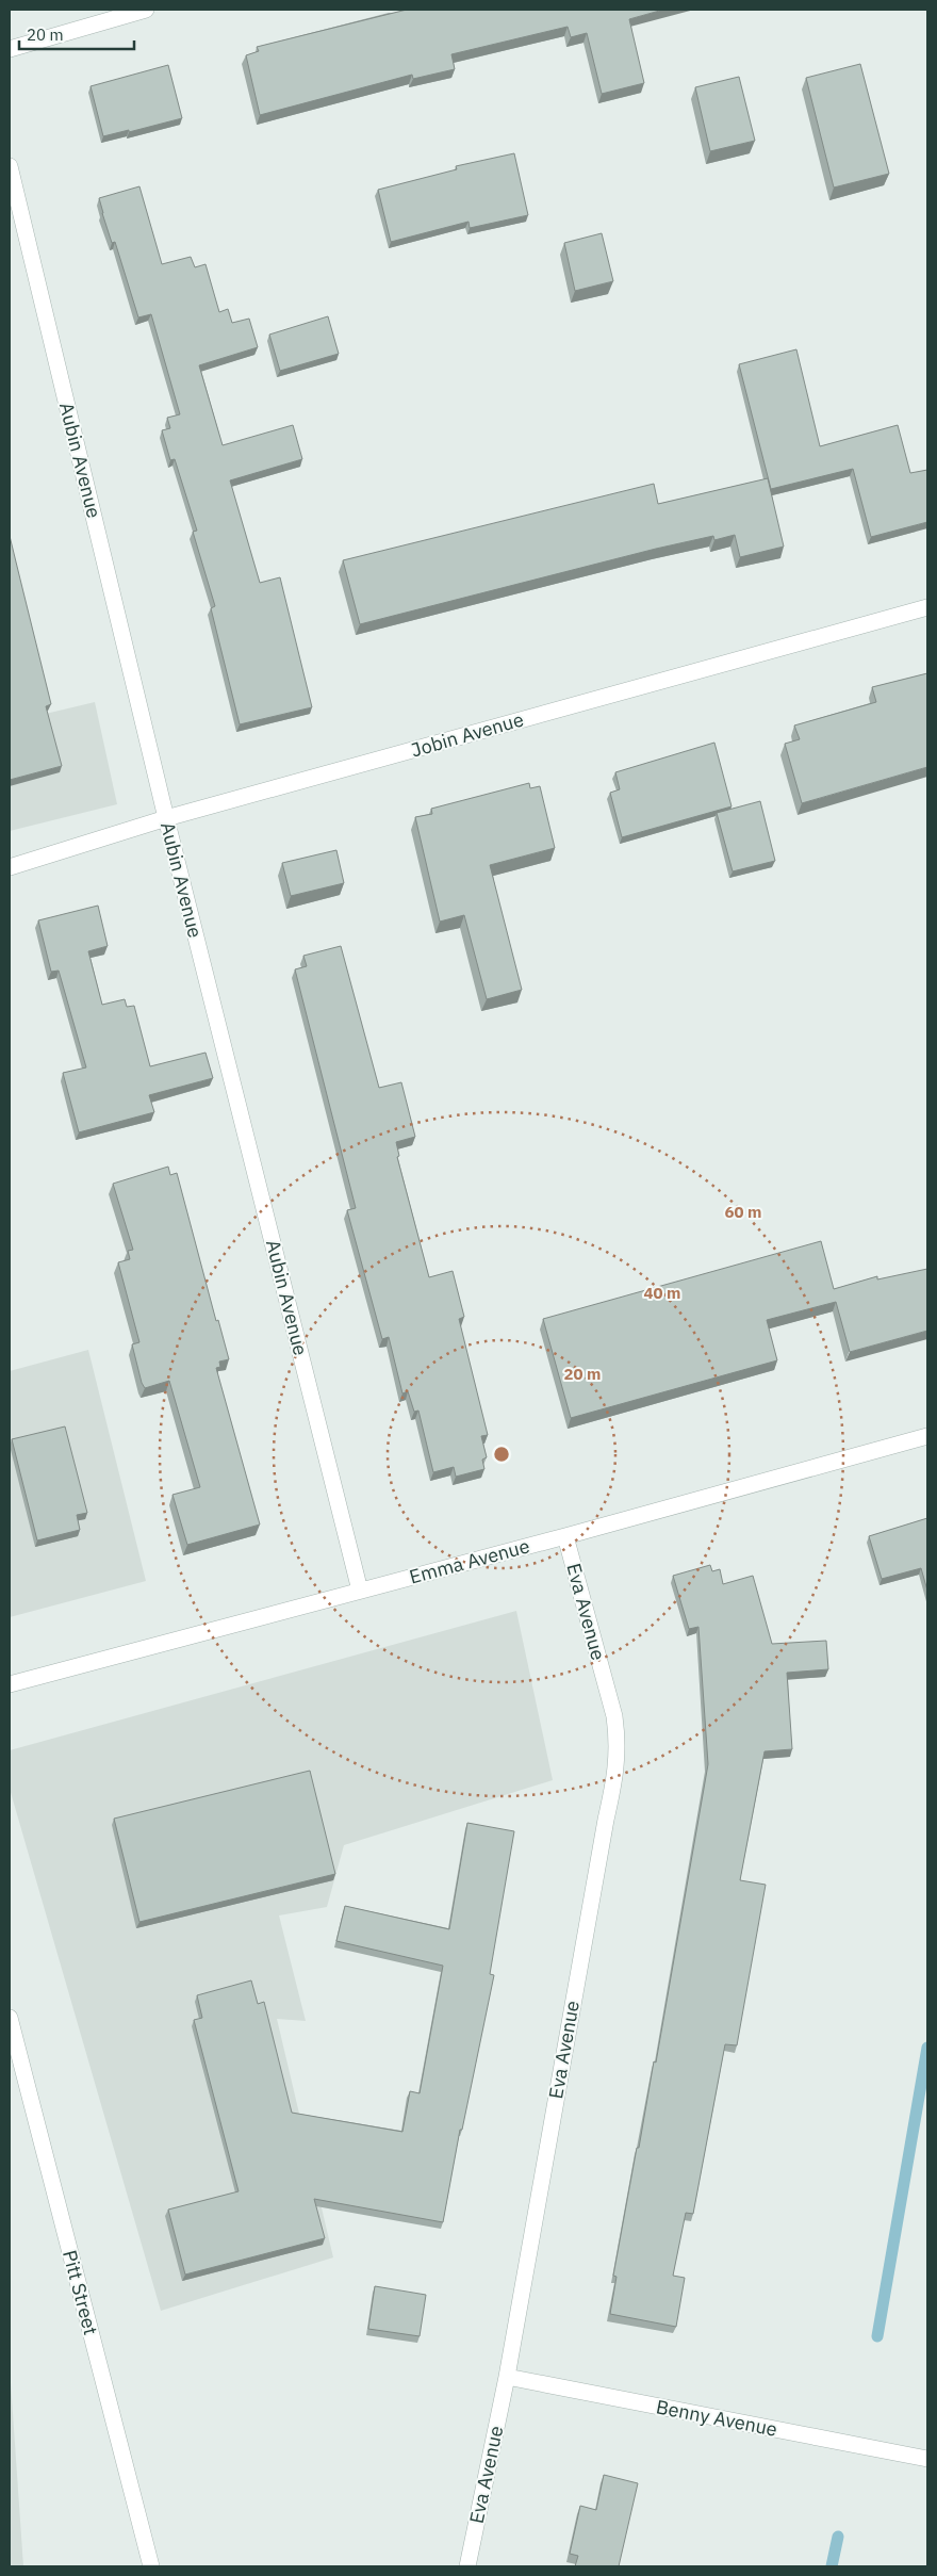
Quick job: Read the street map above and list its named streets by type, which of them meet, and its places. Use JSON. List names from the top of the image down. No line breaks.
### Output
{"streets":{"street":["Aubin Avenue","Jobin Avenue","Emma Avenue","Eva Avenue","Pitt Street","Benny Avenue"]},"crossings":[["Aubin Avenue","Jobin Avenue"],["Aubin Avenue","Emma Avenue"],["Emma Avenue","Eva Avenue"],["Eva Avenue","Benny Avenue"]],"scale_bar":"20 m","rings":["60 m","40 m","20 m"]}
